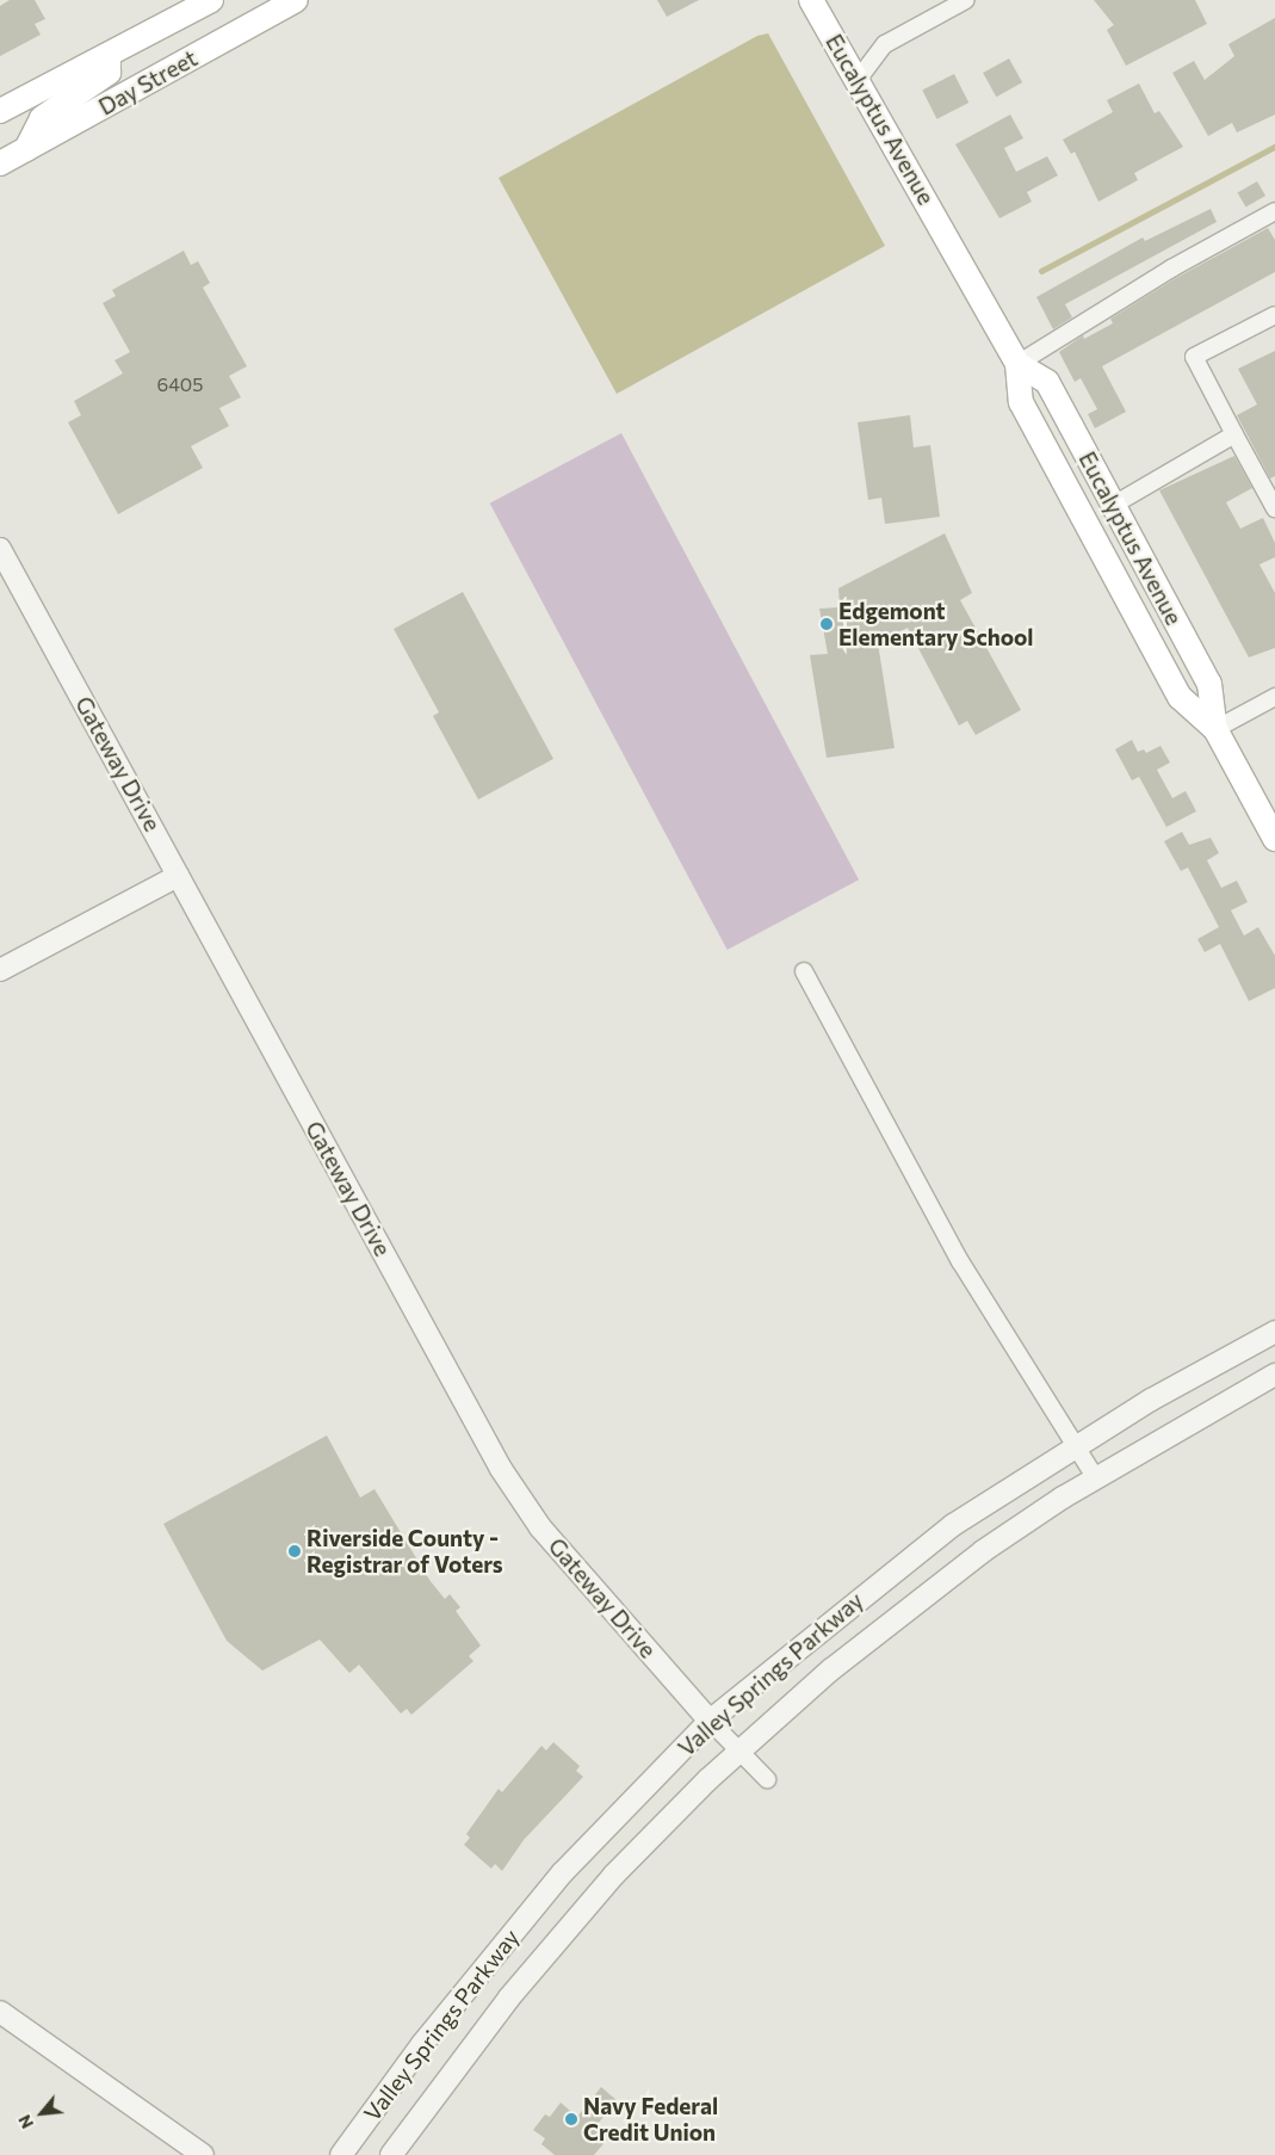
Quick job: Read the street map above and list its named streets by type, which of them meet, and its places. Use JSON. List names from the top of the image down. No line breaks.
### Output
{"streets":{"main road":["Day Street","Eucalyptus Avenue"],"street":["Gateway Drive","Valley Springs Parkway"]},"crossings":[["Gateway Drive","Valley Springs Parkway"]],"places":["Edgemont Elementary School","Riverside County - Registrar of Voters","Navy Federal Credit Union"],"house_numbers":["6405"],"north":"bottom left"}
